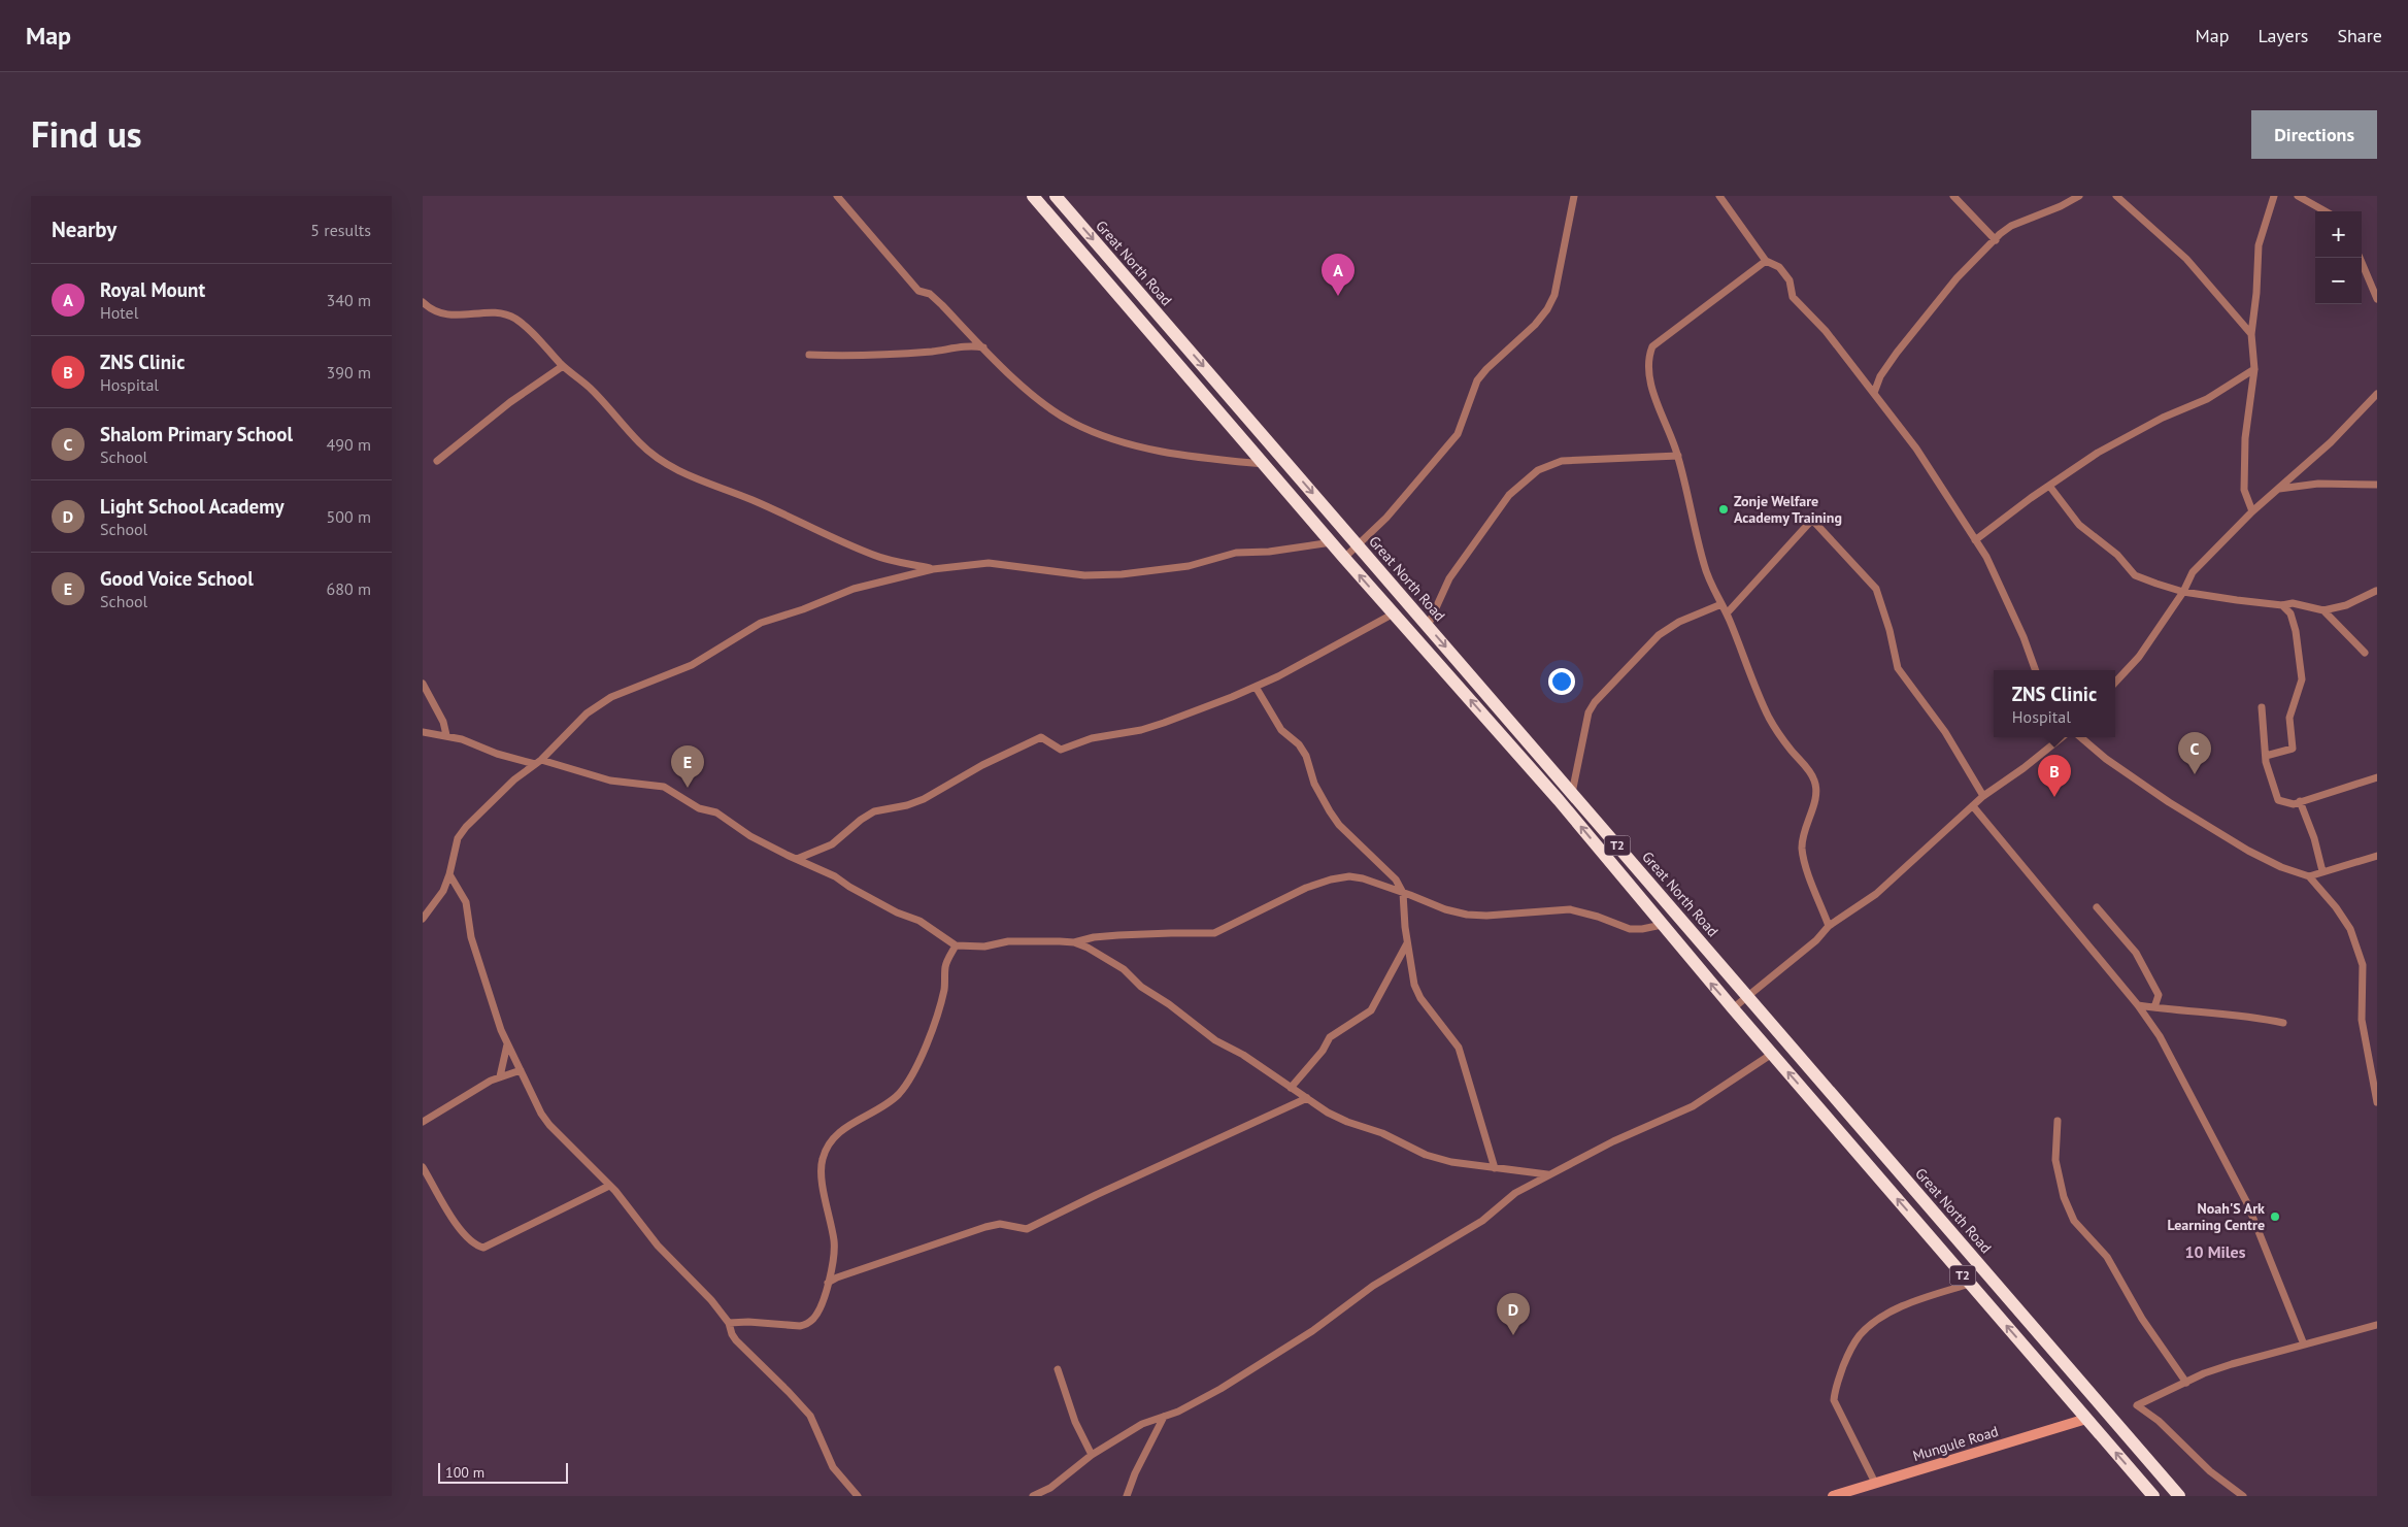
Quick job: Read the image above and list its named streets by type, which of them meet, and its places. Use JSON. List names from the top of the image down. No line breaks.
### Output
{"streets":{"highway":["Great North Road","T2"],"street":["Mungule Road"]},"crossings":[["T2","Mungule Road"]],"districts":["10 Miles"],"places":["Zonje Welfare Academy Training","Noah'S Ark Learning Centre"],"scale_bar":"100 m","page":{"header":"Map","nav":["Map","Layers","Share"],"title":"Find us","buttons":"Directions","heading":["Nearby","5 results"],"map_buttons":["+","−"],"pins":["A","C","E","B","D"],"list":[{"mark":"A","name":"Royal Mount","note":"Hotel","value":"340 m"},{"mark":"B","name":"ZNS Clinic","note":"Hospital","value":"390 m"},{"mark":"C","name":"Shalom Primary School","note":"School","value":"490 m"},{"mark":"D","name":"Light School Academy","note":"School","value":"500 m"},{"mark":"E","name":"Good Voice School","note":"School","value":"680 m"}],"popup":["ZNS Clinic","Hospital"],"scale":"100 m"}}
